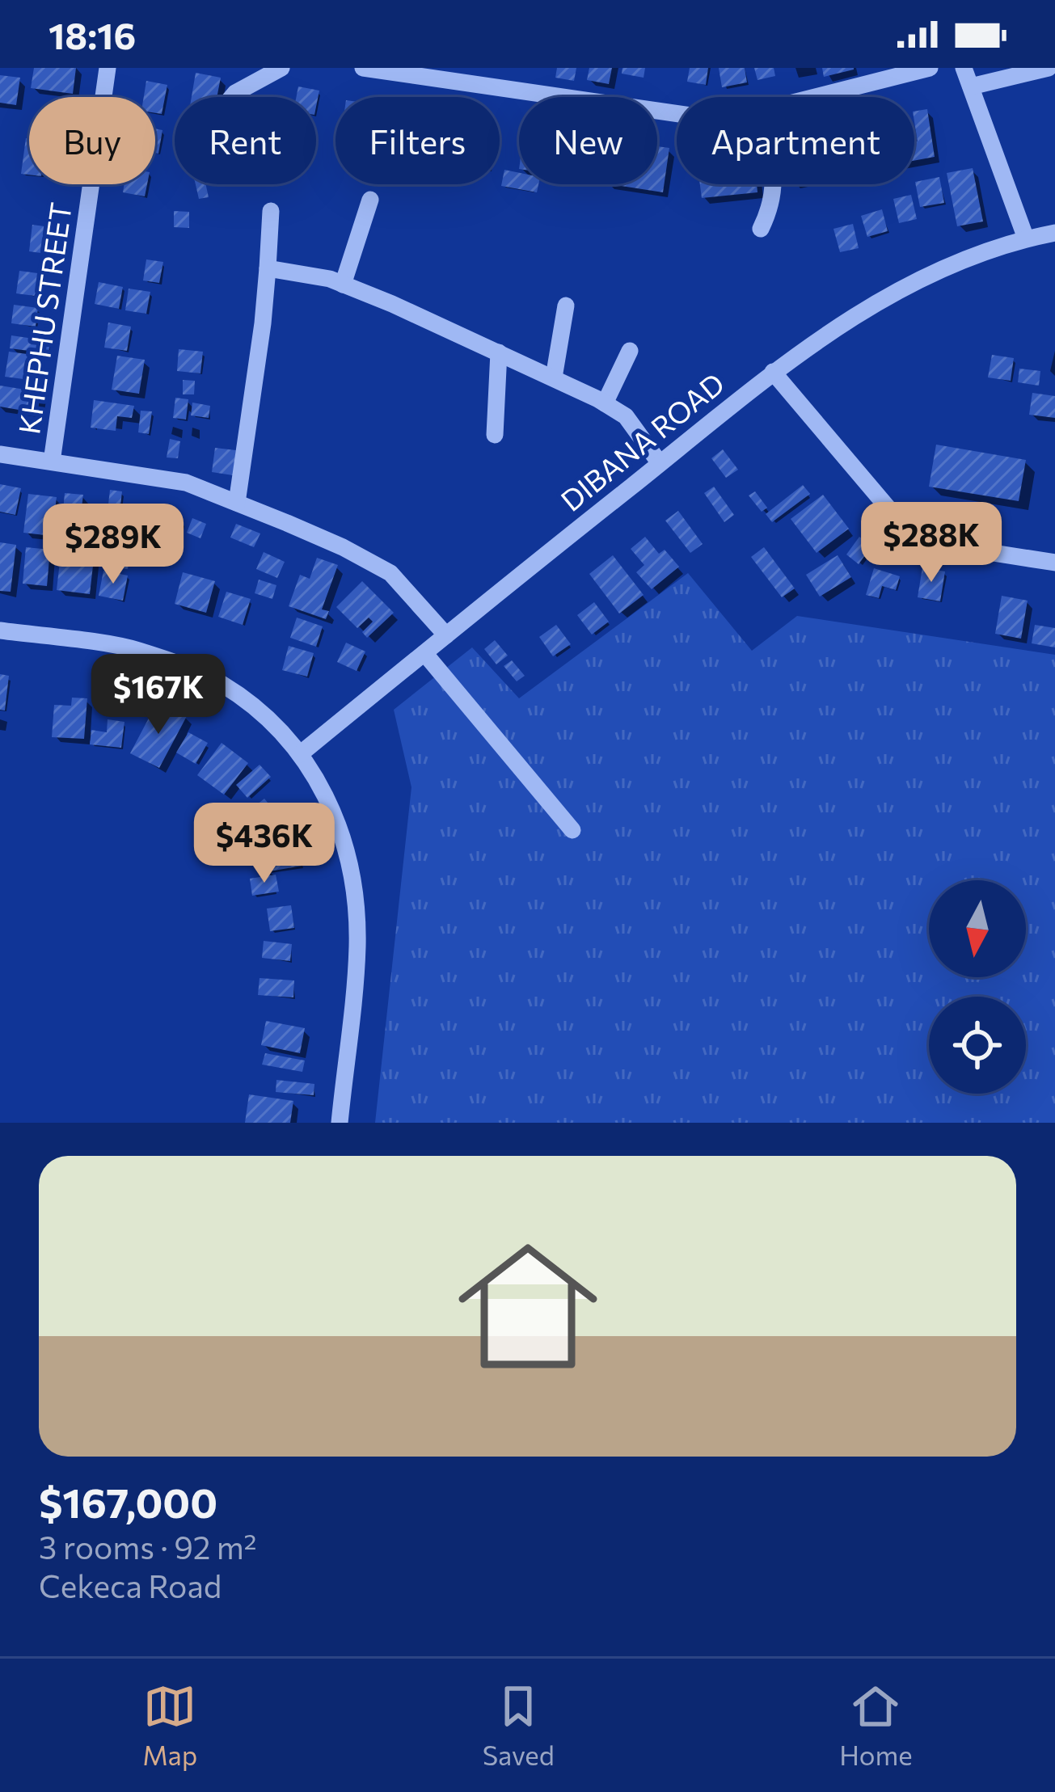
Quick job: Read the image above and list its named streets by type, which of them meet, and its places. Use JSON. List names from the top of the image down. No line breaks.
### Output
{"streets":{"street":["KHEPHU STREET","DIBANA ROAD"]},"north":"bottom","page":{"status":"18:16","chip":["Buy","Rent","Filters","New","Apartment"],"price":["$288K","$289K","$167K","$436K"],"list":[{"name":"$167,000","note":"3 rooms · 92 m² · Cekeca Road"}],"tabs":["Map","Saved","Home"]}}
